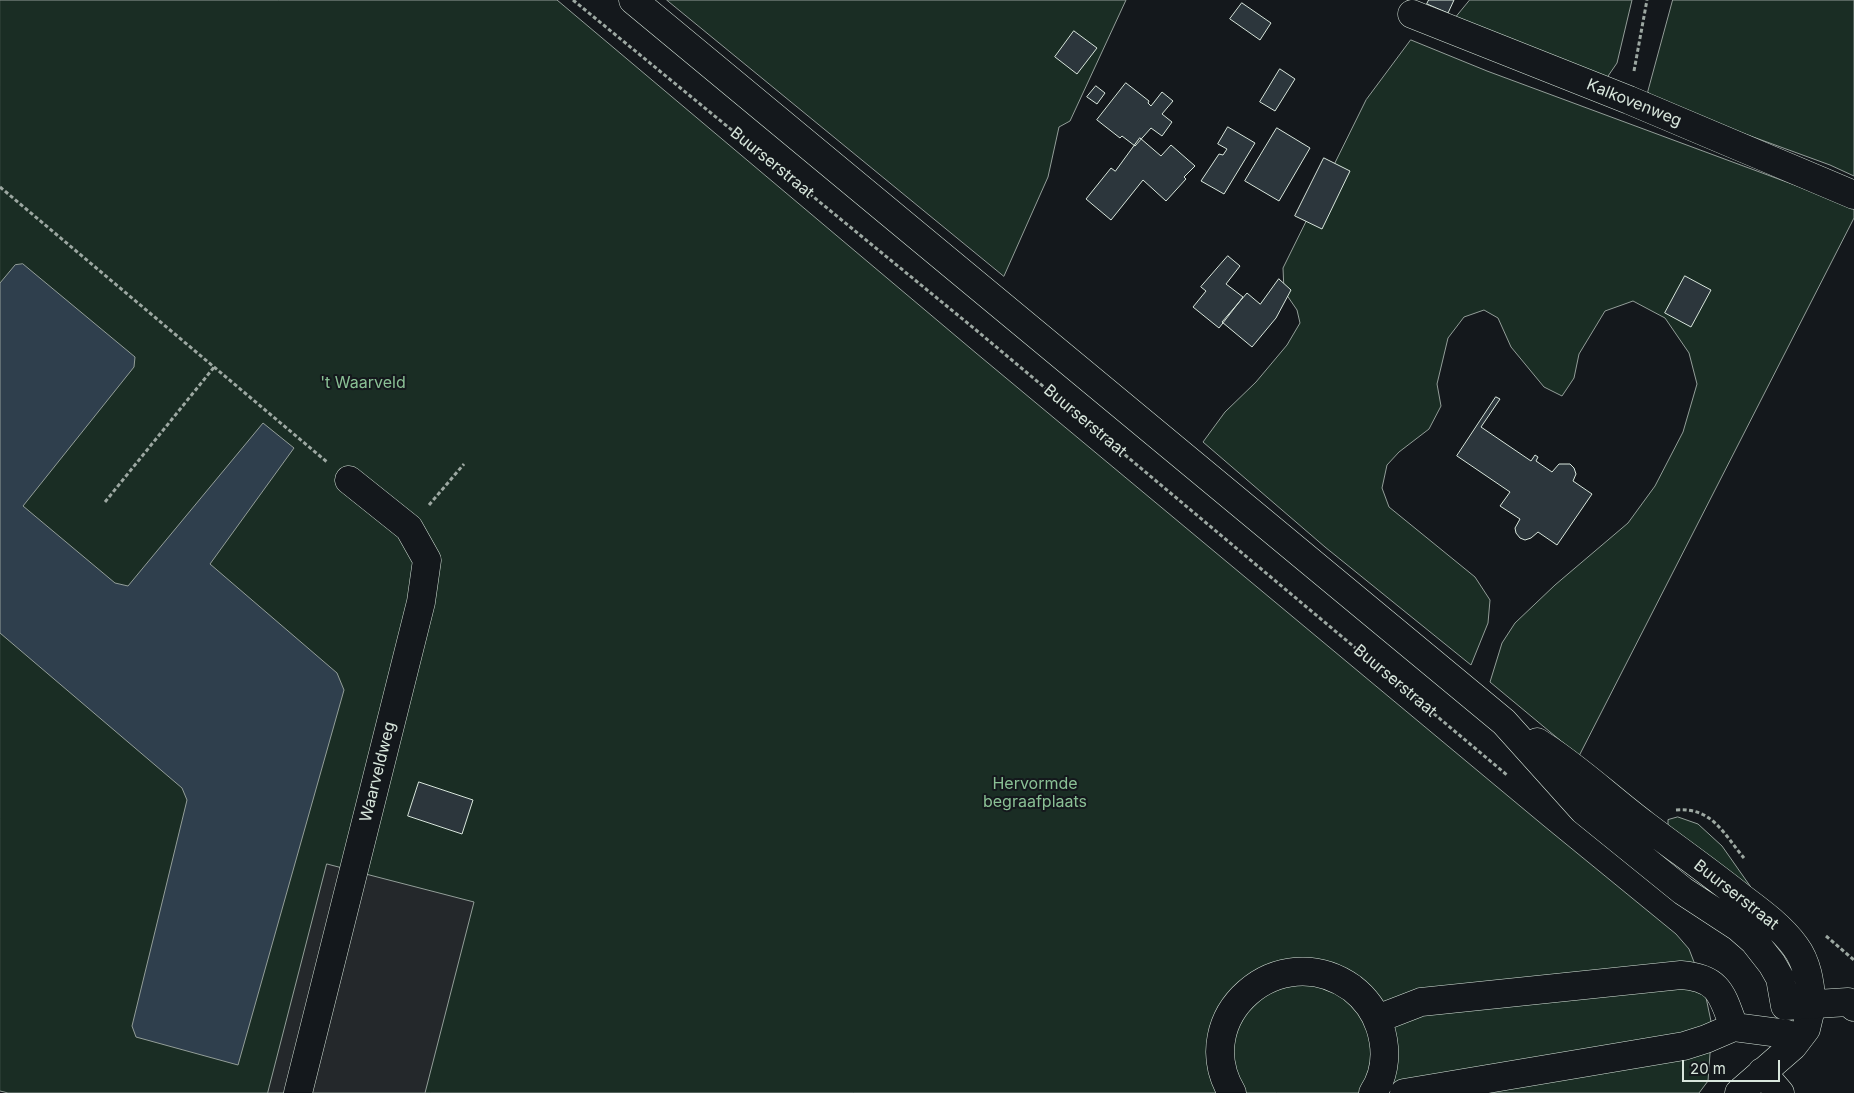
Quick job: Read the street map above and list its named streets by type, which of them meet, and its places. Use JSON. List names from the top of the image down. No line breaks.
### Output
{"streets":{"main road":["Kalkovenweg","Buurserstraat","Waarveldweg"]},"parks":["'t Waarveld","Hervormde begraafplaats"],"scale_bar":"20 m"}
